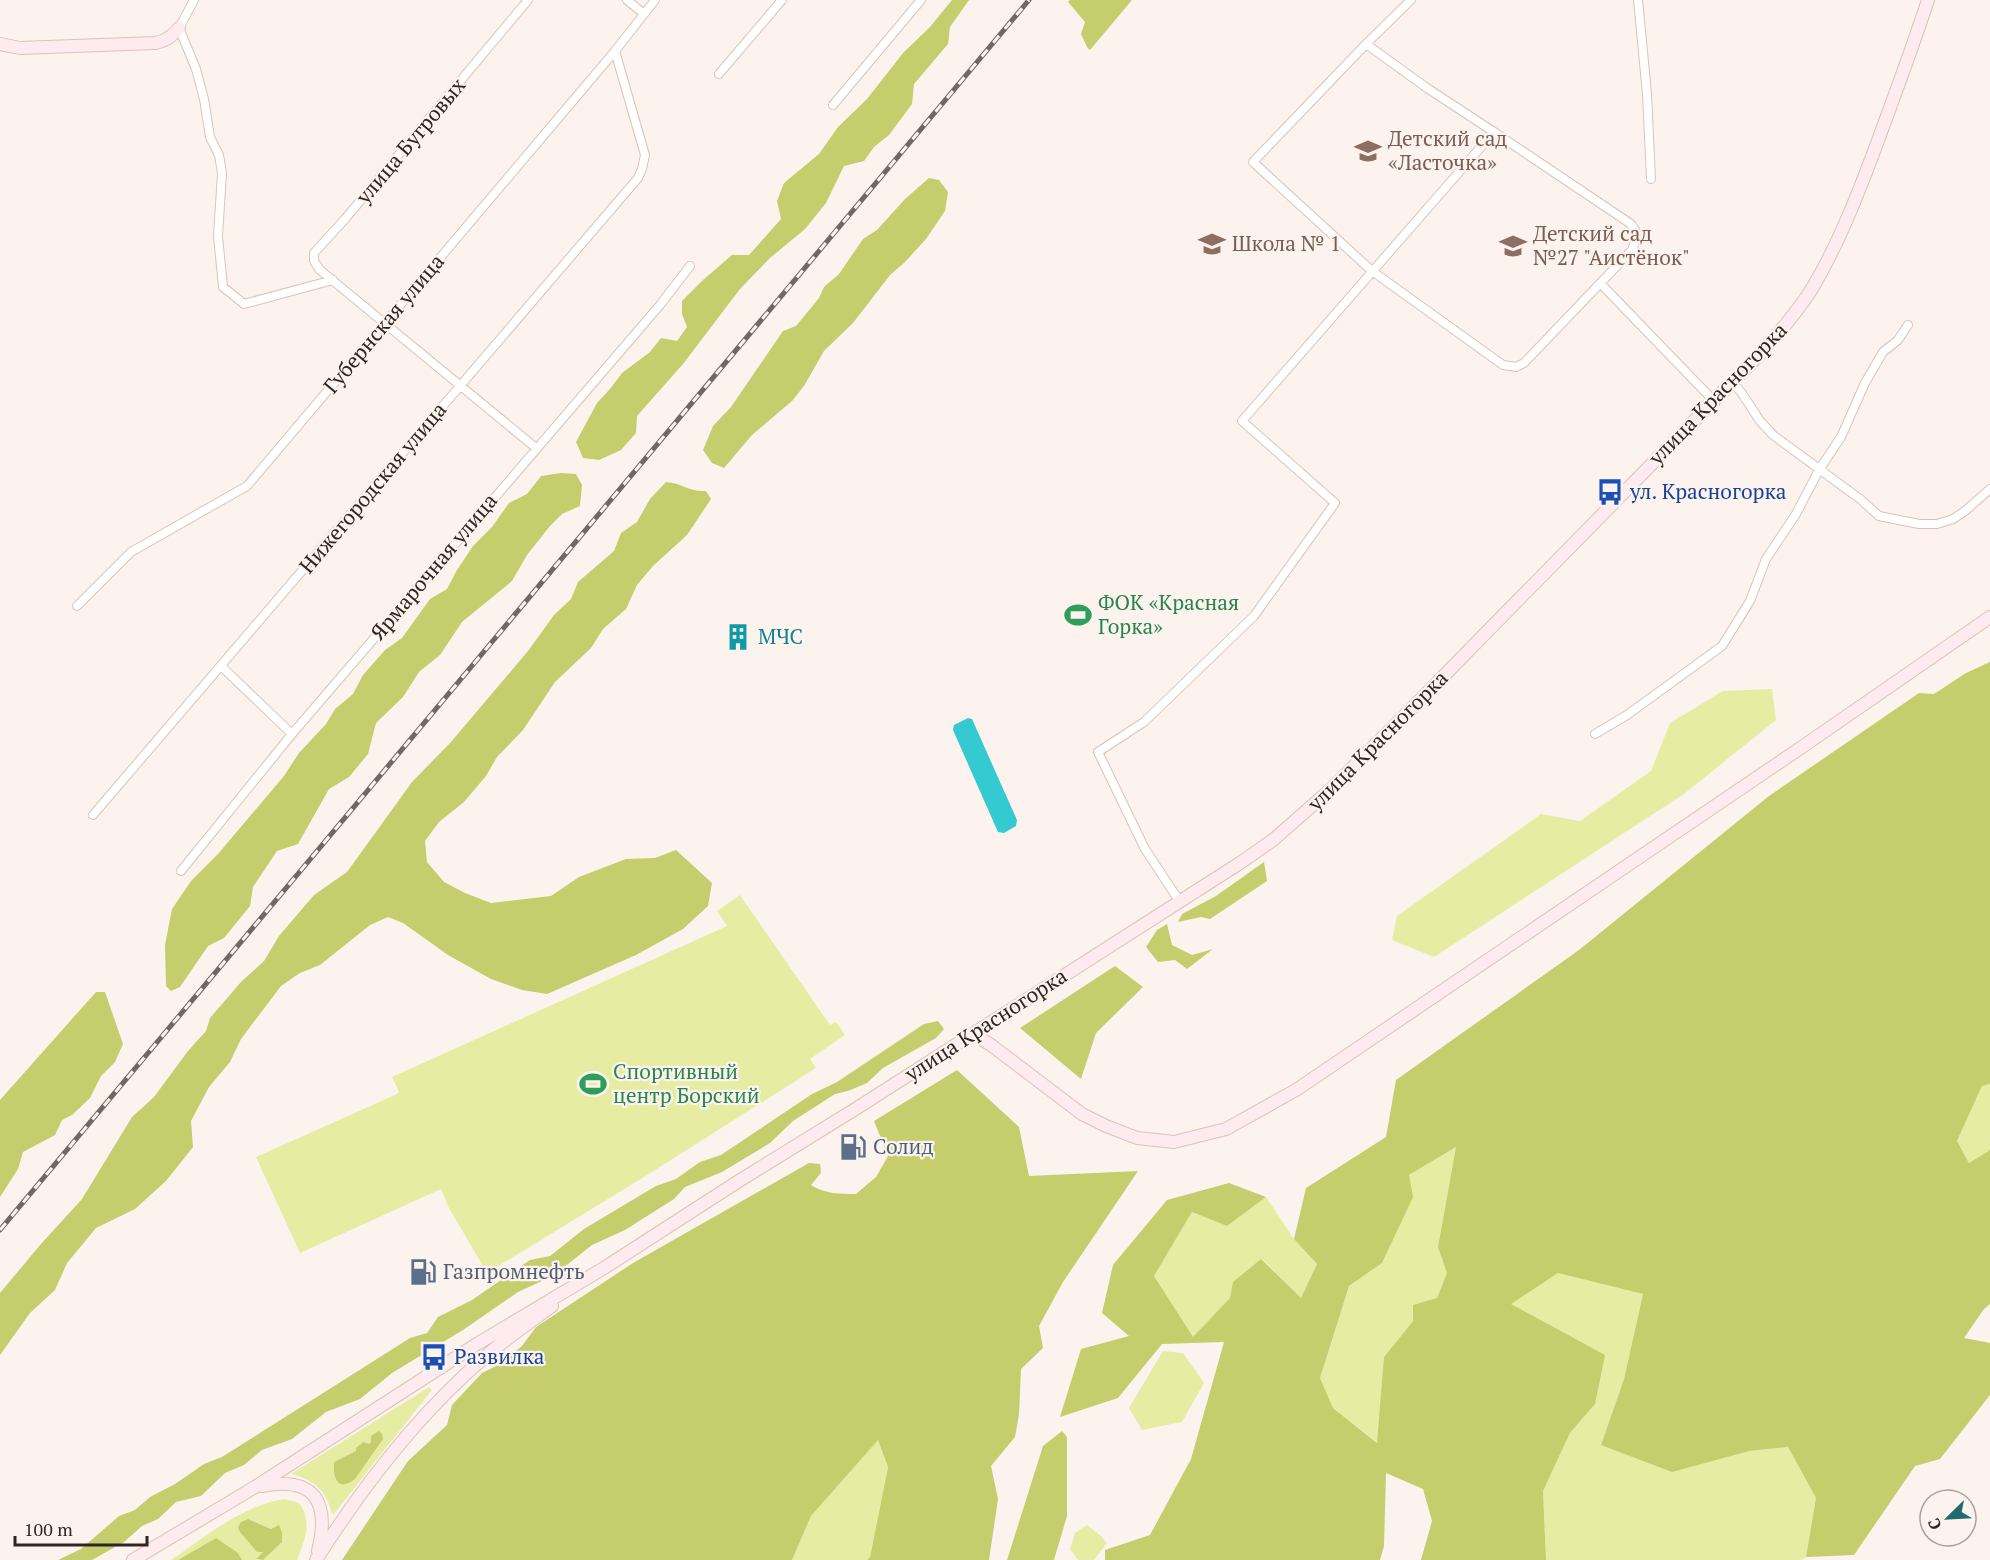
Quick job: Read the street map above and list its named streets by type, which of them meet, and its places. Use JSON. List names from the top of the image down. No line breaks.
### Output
{"streets":{"main road":["улица Красногорка"],"street":["улица Бугровых","Губернская улица","Нижегородская улица","Ярмарочная улица"]},"crossings":[["Губернская улица","Нижегородская улица"]],"places":{"school or university":["Детский сад «Ласточка»","Школа № 1","Детский сад №27 \"Аистёнок\""],"bus stop":["ул. Красногорка","Развилка"],"sports":["ФОК «Красная Горка»","Спортивный центр Борский"],"building":["МЧС"],"fuel station":["Солид","Газпромнефть"]},"scale_bar":"100 m","north":"bottom left"}
